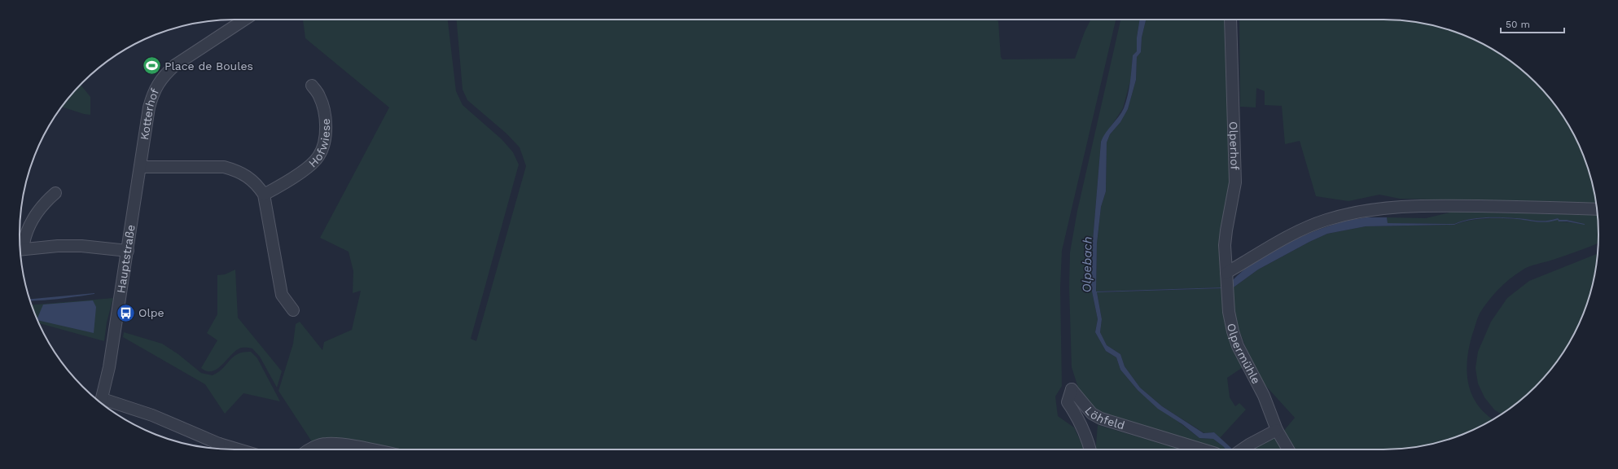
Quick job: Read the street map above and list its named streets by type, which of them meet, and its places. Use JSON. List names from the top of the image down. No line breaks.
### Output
{"streets":{"street":["Kotterhof","Hofwiese","Olperhof","Hauptstraße","Olpermühle","Löhfeld"]},"crossings":[["Kotterhof","Hauptstraße"],["Olperhof","Olpermühle"]],"water":["Olpebach"],"places":{"sports":["Place de Boules"],"bus stop":["Olpe"]},"scale_bar":"50 m"}
